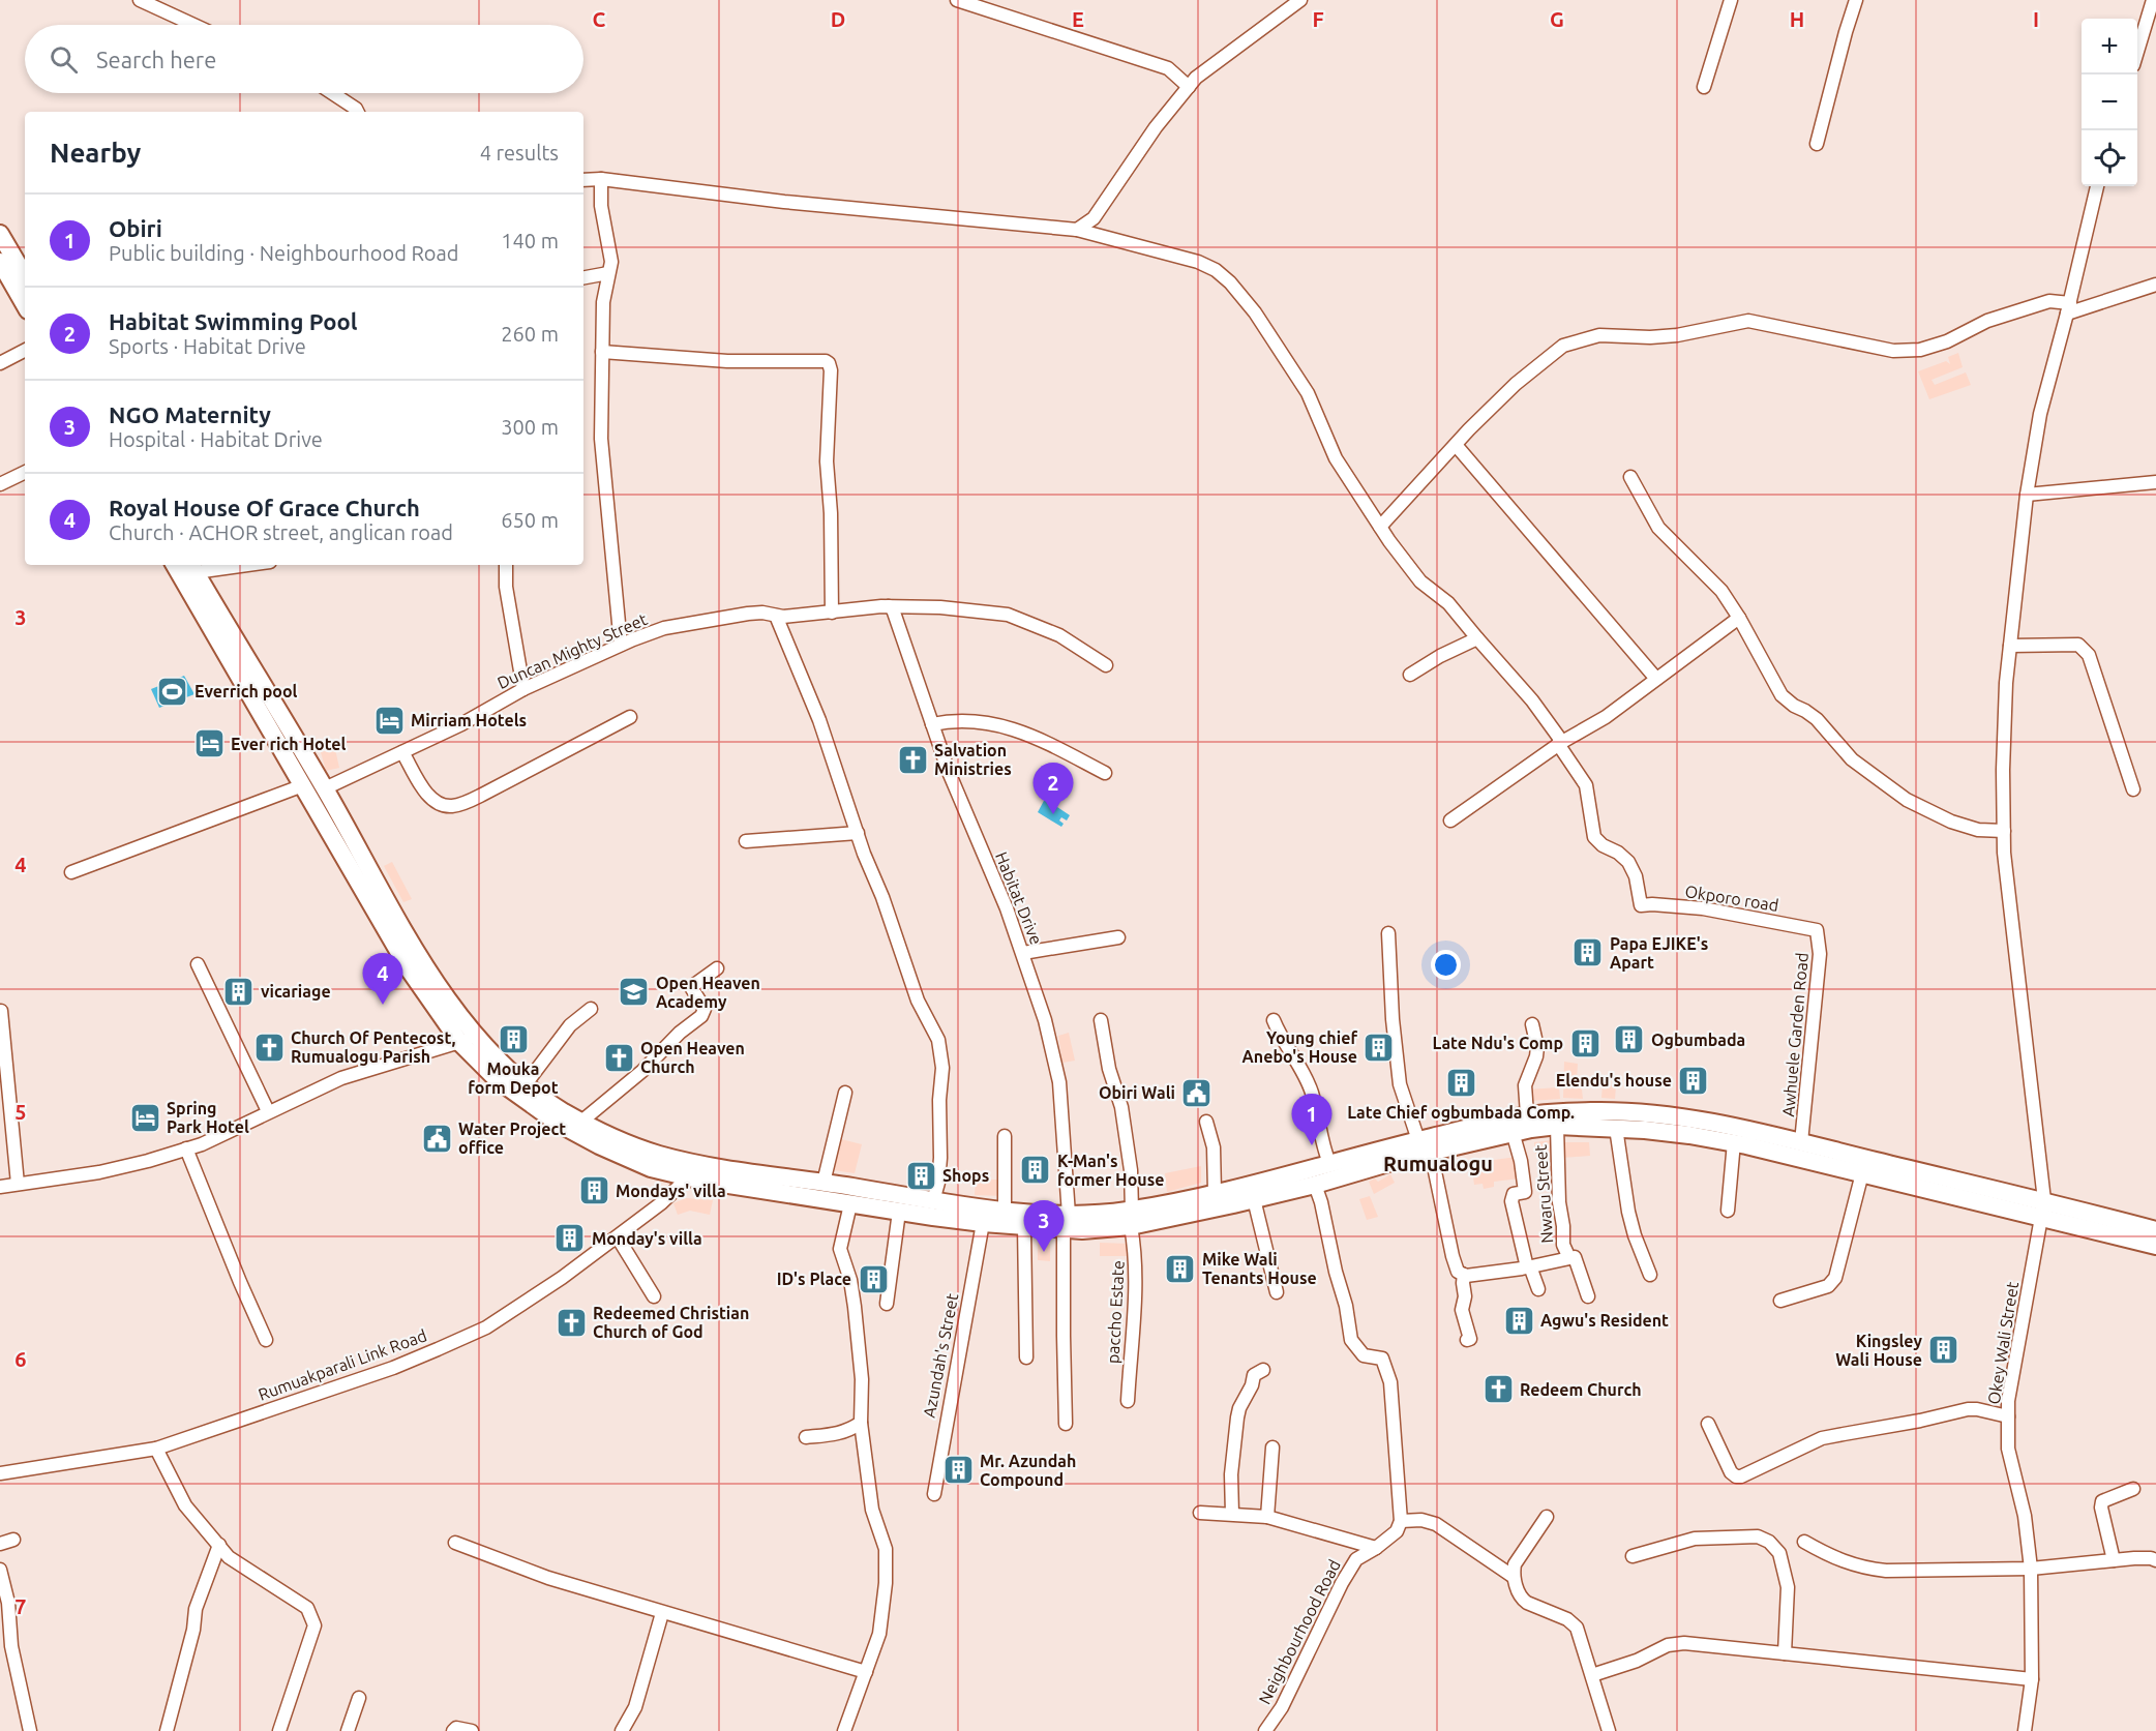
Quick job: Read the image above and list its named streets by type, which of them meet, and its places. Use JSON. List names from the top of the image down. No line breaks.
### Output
{"streets":{"street":["Duncan Mighty Street","Habitat Drive","Okporo road","Awhuele Garden Road","Nwaru Street","paccho Estate","Okey Wali Street","Azundah's Street","Rumuakparali Link Road","Neighbourhood Road"]},"crossings":[["Duncan Mighty Street","Habitat Drive"],["Okporo road","Awhuele Garden Road"]],"districts":["Rumualogu"],"places":{"sports":["Everrich pool"],"hotel":["Mirriam Hotels","Ever rich Hotel","Spring Park Hotel"],"church":["Salvation Ministries","Church Of Pentecost, Rumualogu Parish","Open Heaven Church","Redeemed Christian Church of God","Redeem Church"],"building":["Papa EJIKE's Apart","vicariage","Mouka form Depot","Ogbumbada","Late Ndu's Comp","Young chief Anebo's House","Elendu's house","Late Chief ogbumbada Comp.","K-Man's former House","Shops","Mondays' villa","Monday's villa","Mike Wali Tenants House","ID's Place","Agwu's Resident","Kingsley Wali House","Mr. Azundah Compound"],"school or university":["Open Heaven Academy"],"public building":["Obiri Wali","Water Project office"]},"page":{"map_buttons":["+","−"],"search":"Search here","heading":["Nearby","4 results"],"list":[{"mark":"1","name":"Obiri","note":"Public building · Neighbourhood Road","value":"140 m"},{"mark":"2","name":"Habitat Swimming Pool","note":"Sports · Habitat Drive","value":"260 m"},{"mark":"3","name":"NGO Maternity","note":"Hospital · Habitat Drive","value":"300 m"},{"mark":"4","name":"Royal House Of Grace Church","note":"Church · ACHOR street, anglican road","value":"650 m"}],"pins":["2","4","1","3"]},"grid":{"columns":["C","D","E","F","G","H","I"],"rows":["3","4","5","6","7"]}}
